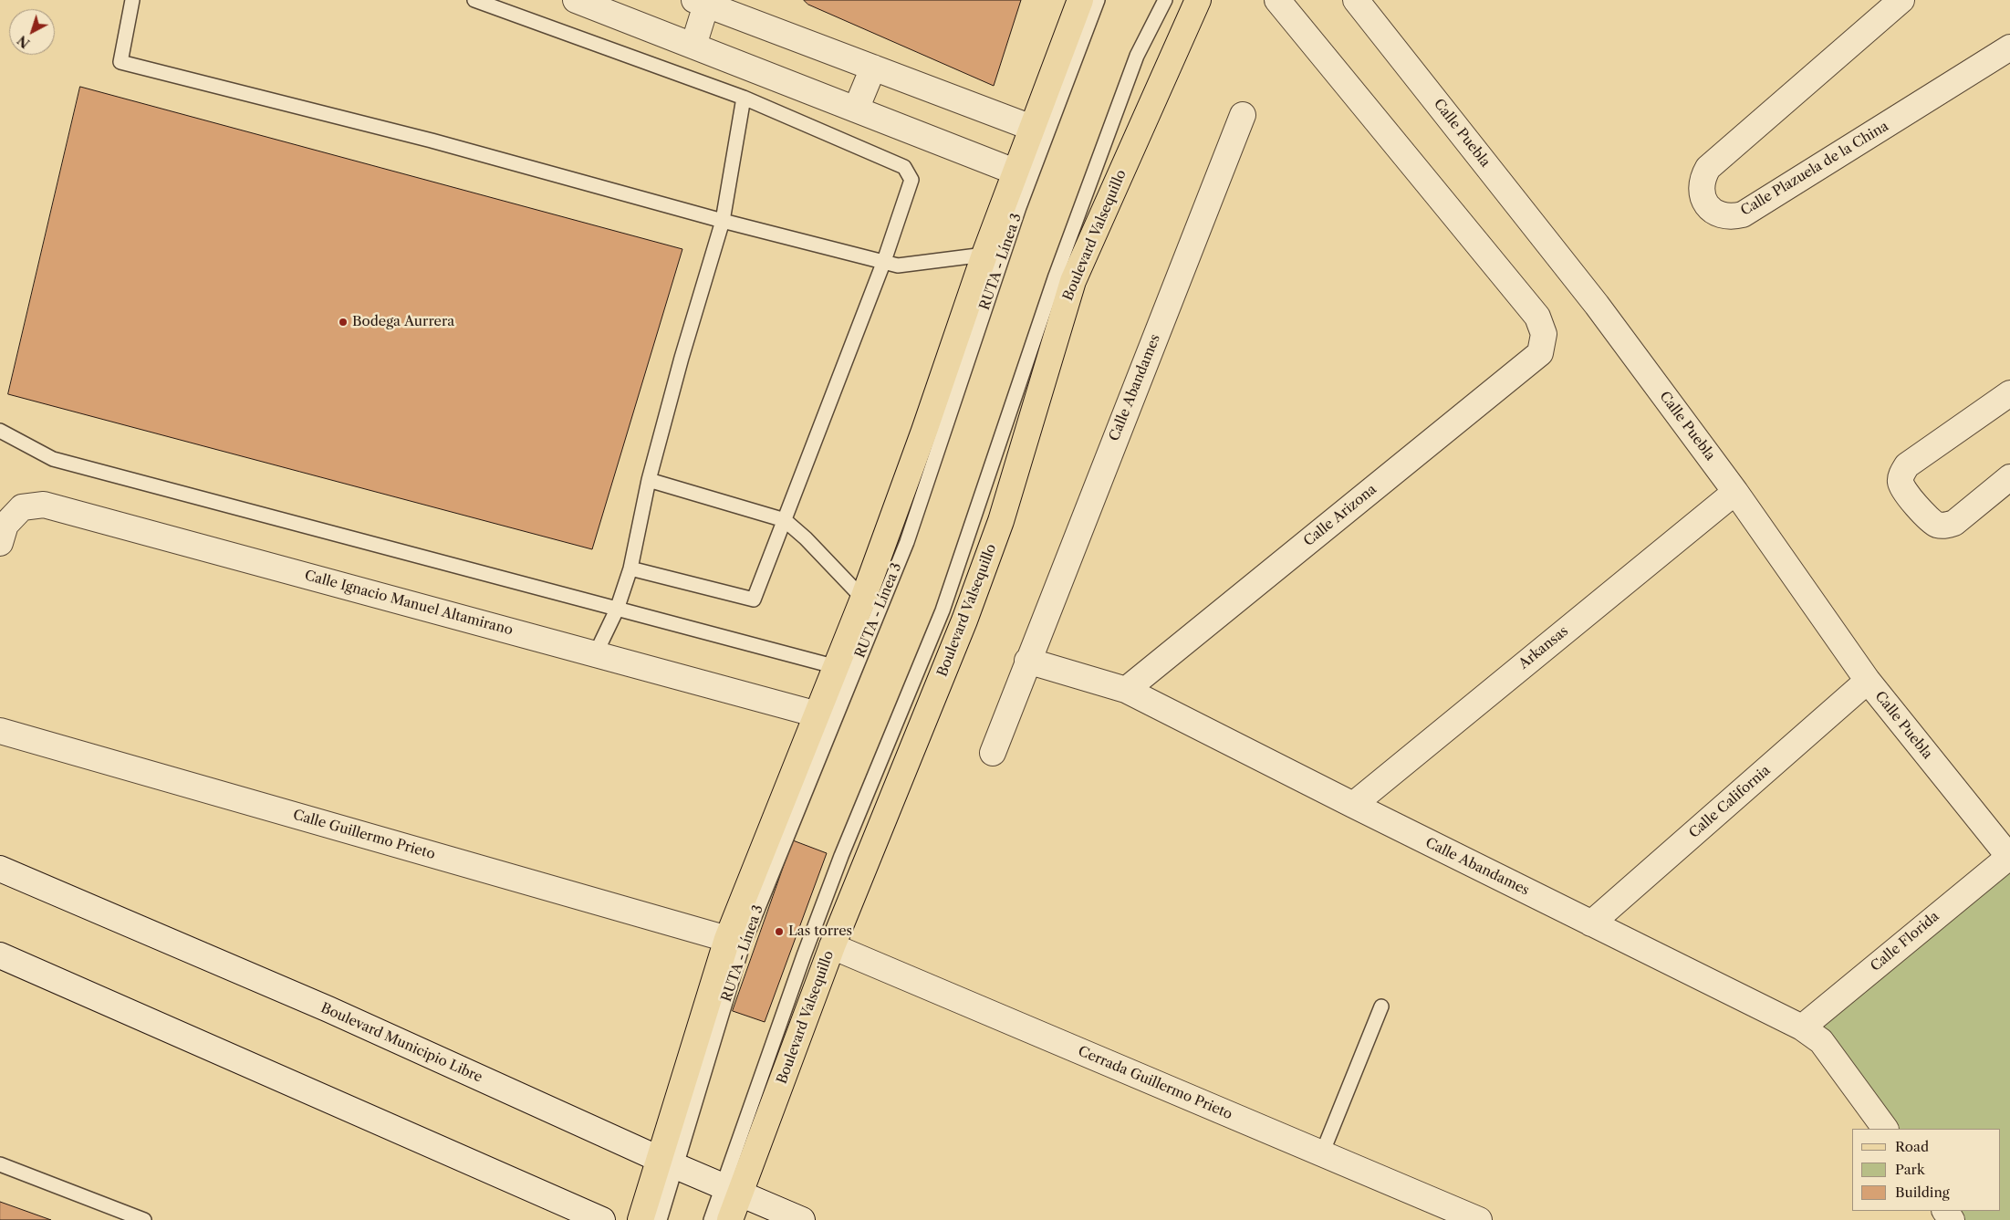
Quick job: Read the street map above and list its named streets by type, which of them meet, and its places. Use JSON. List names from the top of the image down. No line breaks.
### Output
{"streets":{"main road":["Boulevard Valsequillo"],"street":["Calle Puebla","Calle Plazuela de la China","Calle Abandames","Calle Arizona","Calle Ignacio Manuel Altamirano","Arkansas","Calle California","Calle Guillermo Prieto","Calle Florida","Boulevard Municipio Libre","Cerrada Guillermo Prieto"],"lane":["RUTA - Línea 3"]},"crossings":[["Calle Puebla","Arkansas"],["Calle Puebla","Calle California"],["Calle Puebla","Calle Florida"],["Boulevard Valsequillo","Boulevard Municipio Libre"],["Boulevard Valsequillo","Cerrada Guillermo Prieto"],["RUTA - Línea 3","Boulevard Municipio Libre"],["Calle Abandames","Calle Arizona"],["Calle Abandames","Arkansas"],["Calle Abandames","Calle California"],["Calle Abandames","Calle Florida"]],"places":["Bodega Aurrera","Las torres"],"legend":["Road","Park","Building"],"north":"bottom left"}
